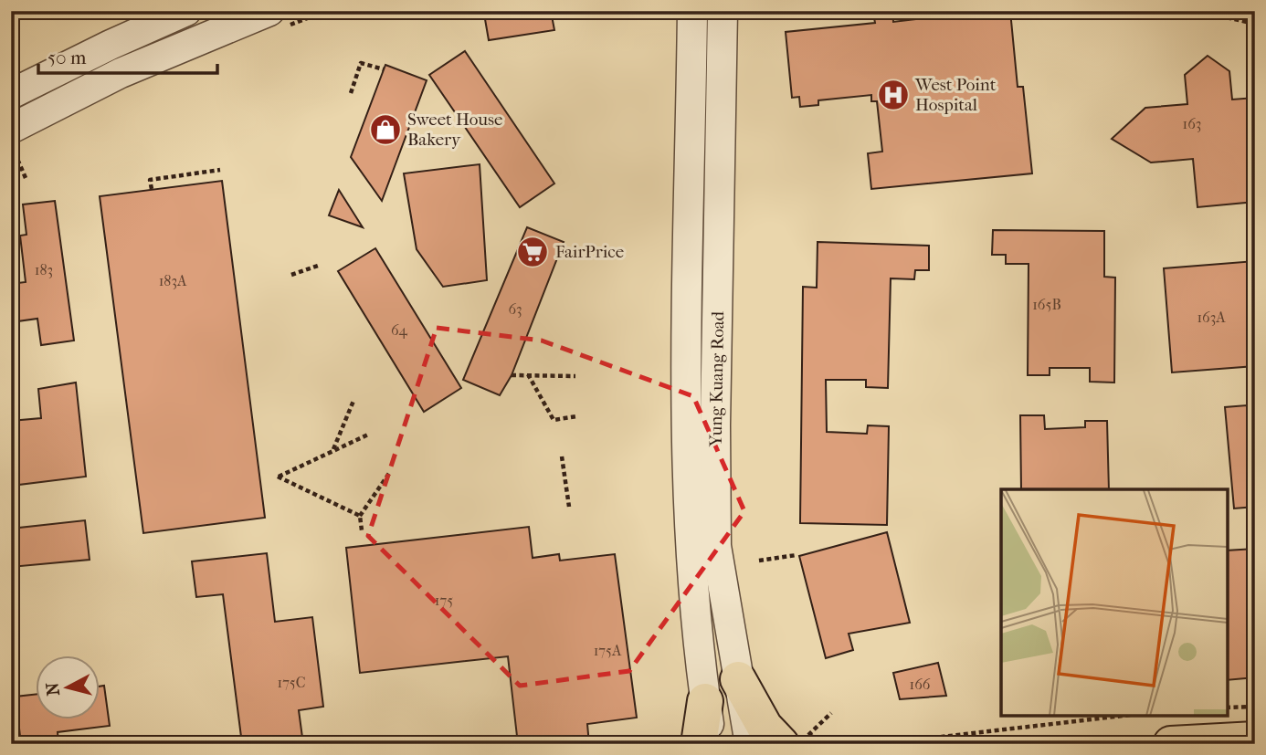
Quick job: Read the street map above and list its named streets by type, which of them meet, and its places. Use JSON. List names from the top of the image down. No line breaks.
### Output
{"streets":{"street":["Yung Kuang Road"]},"places":{"hospital":["West Point Hospital"],"shop":["Sweet House Bakery"],"supermarket":["FairPrice"]},"house_numbers":["163","183","183A","165B","63","163A","64","175","175A","175C","166"],"scale_bar":"50 m","north":"left"}
